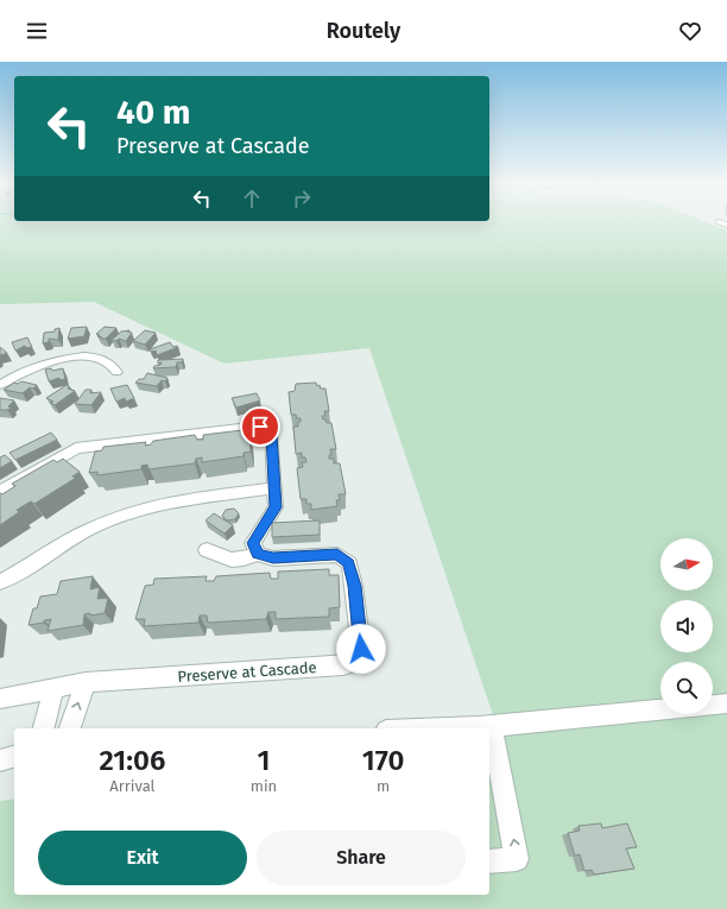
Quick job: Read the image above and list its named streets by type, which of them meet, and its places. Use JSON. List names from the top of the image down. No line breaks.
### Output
{"streets":{"street":["Preserve at Cascade"]},"north":"right","page":{"header":"Routely","turn":["40 m","Preserve at Cascade"],"eta":["21:06","Arrival","1","min","170","m"],"buttons":["Exit","Share"]}}
